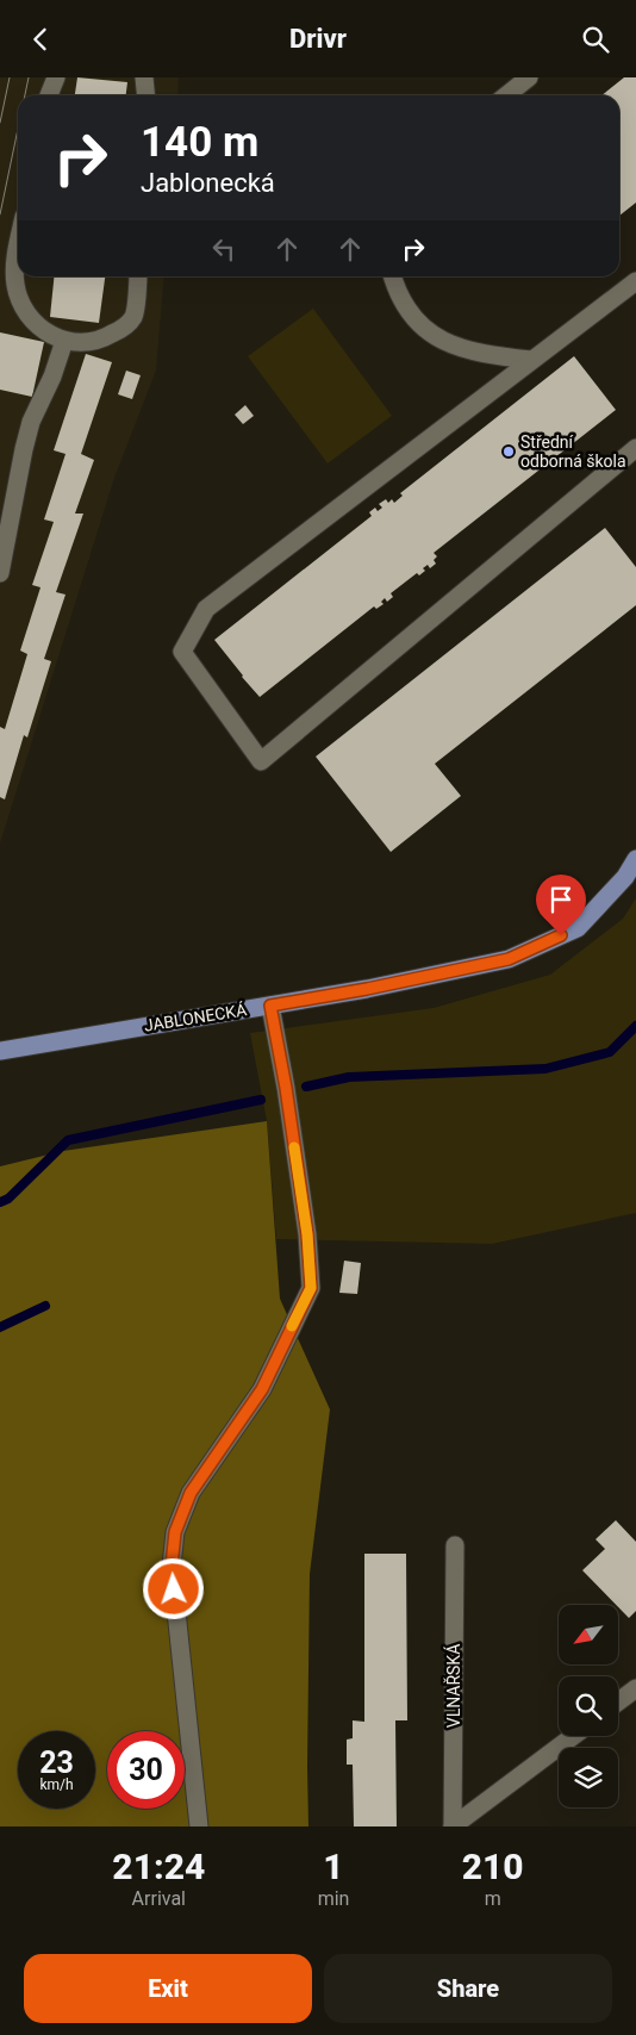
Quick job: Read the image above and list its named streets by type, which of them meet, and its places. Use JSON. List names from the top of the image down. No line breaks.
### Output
{"streets":{"main road":["JABLONECKÁ"],"street":["VLNAŘSKÁ"]},"places":["Střední odborná škola"],"north":"bottom left","page":{"header":"Drivr","turn":["140 m","Jablonecká"],"speed":"23 km/h","limit":"30","eta":["21:24","Arrival","1","min","210","m"],"buttons":["Exit","Share"]}}
